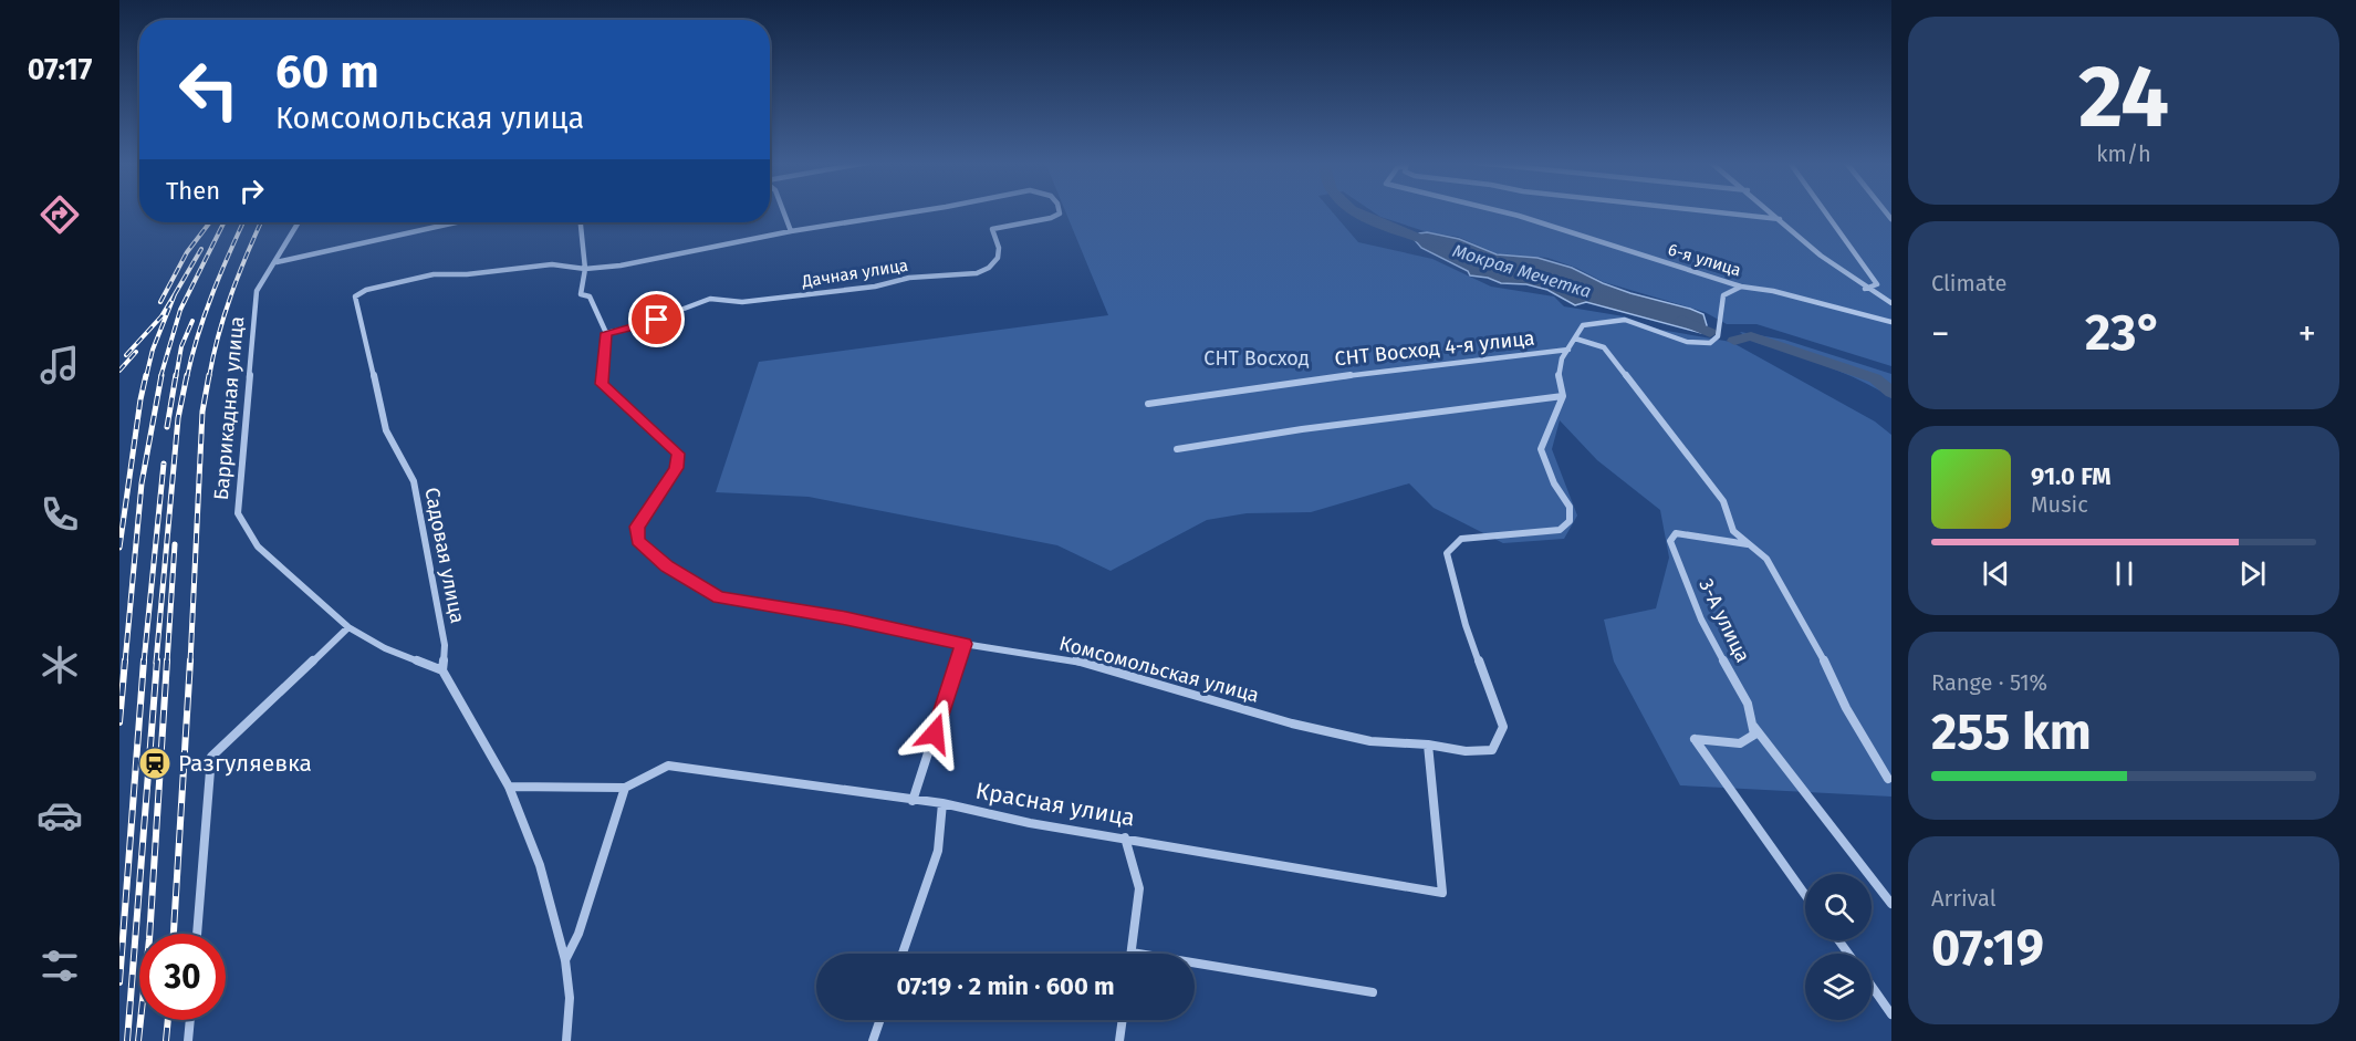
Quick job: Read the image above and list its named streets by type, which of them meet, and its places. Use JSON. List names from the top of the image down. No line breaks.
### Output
{"streets":{"street":["6-я улица","Дачная улица","СНТ Восход 4-я улица","Баррикадная улица","Садовая улица","3-А улица","Комсомольская улица","Красная улица"]},"crossings":[["Дачная улица","Комсомольская улица"],["Баррикадная улица","Садовая улица"],["Комсомольская улица","Красная улица"]],"water":["Мокрая Мечетка"],"parks":["СНТ Восход"],"places":{"station":["Разгуляевка"]},"page":{"tabs":"07:17","tile":[["24","km/h"],"Climate",["Range · 51%","255 km"],["Arrival","07:19"]],"turn":["60 m","Комсомольская улица"],"then":"Then","heat":["−","23°","+"],"song":["91.0 FM","Music"],"limit":"30","trip":"07:19 · 2 min · 600 m"}}
